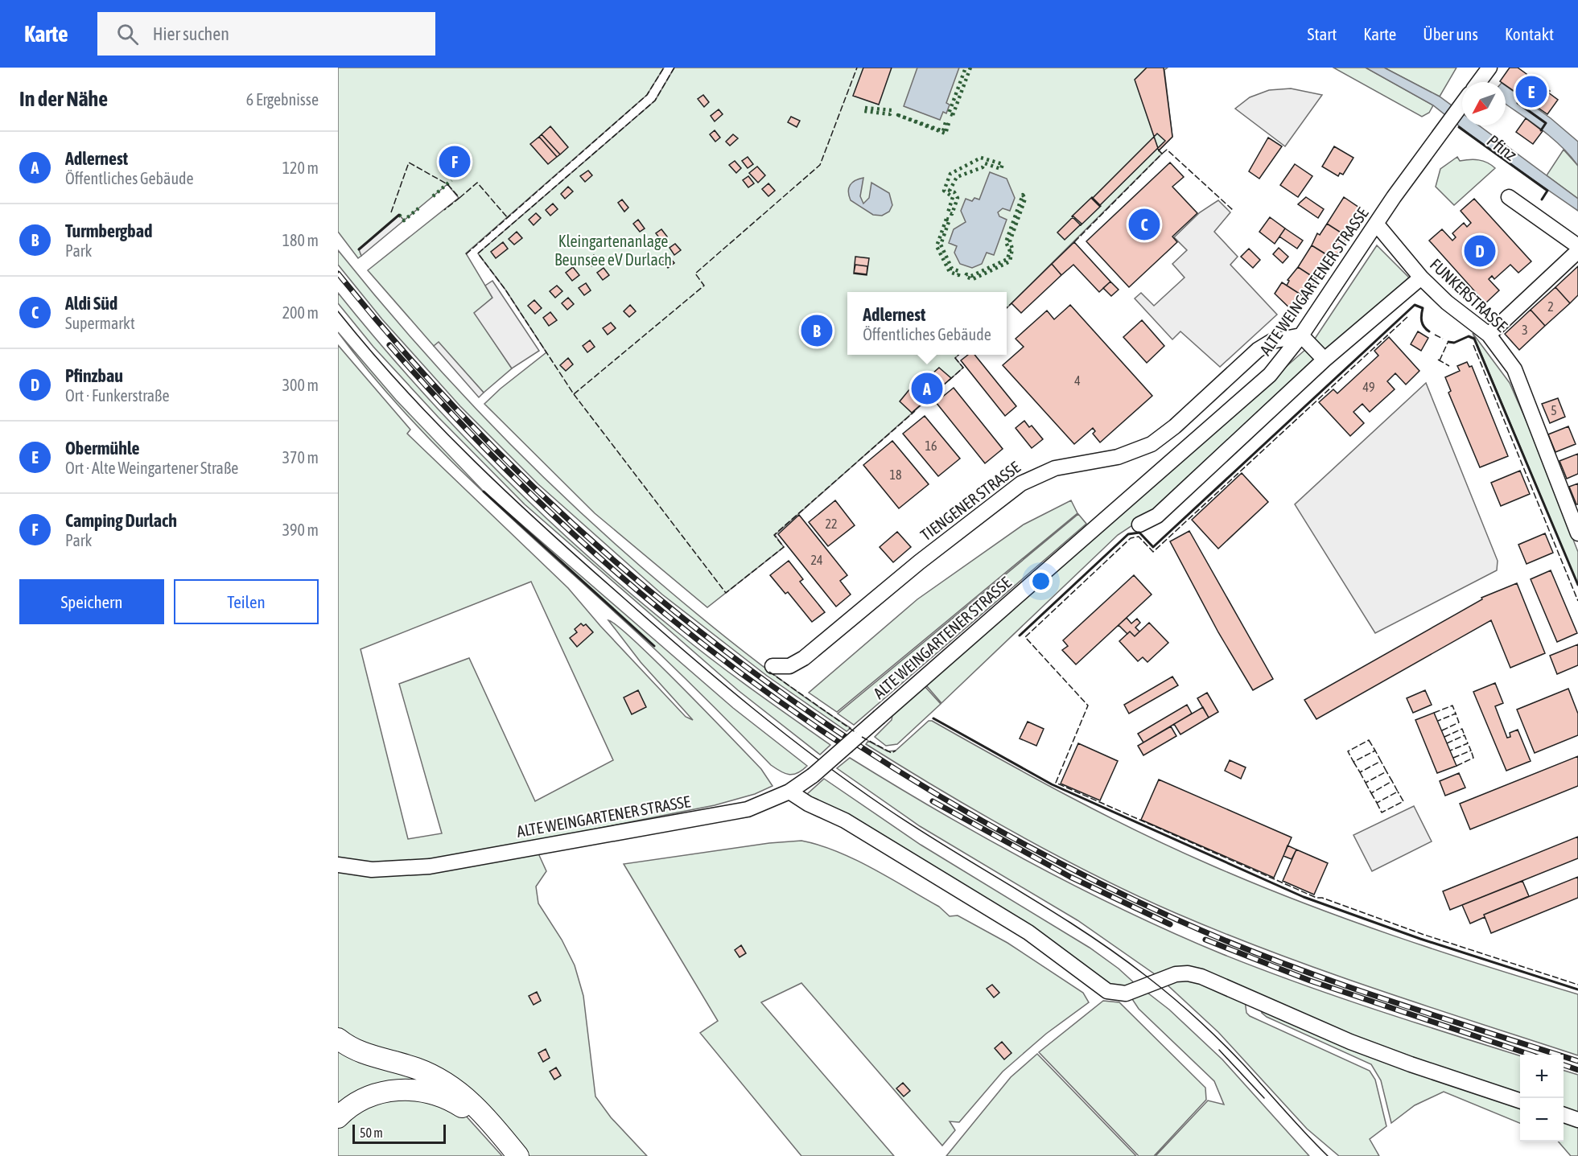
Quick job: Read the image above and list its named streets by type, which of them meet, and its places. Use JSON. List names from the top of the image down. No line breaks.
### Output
{"streets":{"street":["ALTE WEINGARTENER STRASSE","FUNKERSTRASSE","TIENGENER STRASSE"]},"crossings":[["ALTE WEINGARTENER STRASSE","FUNKERSTRASSE"],["ALTE WEINGARTENER STRASSE","TIENGENER STRASSE"]],"water":["Pfinz"],"parks":["Kleingartenanlage Beunsee eV Durlach"],"house_numbers":["2","3","4","49","5","16","18","22","24"],"scale_bar":"50 m","north":"bottom left","page":{"header":"Karte","search":"Hier suchen","nav":["Start","Karte","Über uns","Kontakt"],"heading":["In der Nähe","6 Ergebnisse"],"pins":["E","F","C","D","B","A"],"list":[{"mark":"A","name":"Adlernest","note":"Öffentliches Gebäude","value":"120 m"},{"mark":"B","name":"Turmbergbad","note":"Park","value":"180 m"},{"mark":"C","name":"Aldi Süd","note":"Supermarkt","value":"200 m"},{"mark":"D","name":"Pfinzbau","note":"Ort · Funkerstraße","value":"300 m"},{"mark":"E","name":"Obermühle","note":"Ort · Alte Weingartener Straße","value":"370 m"},{"mark":"F","name":"Camping Durlach","note":"Park","value":"390 m"}],"popup":["Adlernest","Öffentliches Gebäude"],"buttons":["Speichern","Teilen"],"map_buttons":["+","−"],"scale":"50 m"}}
